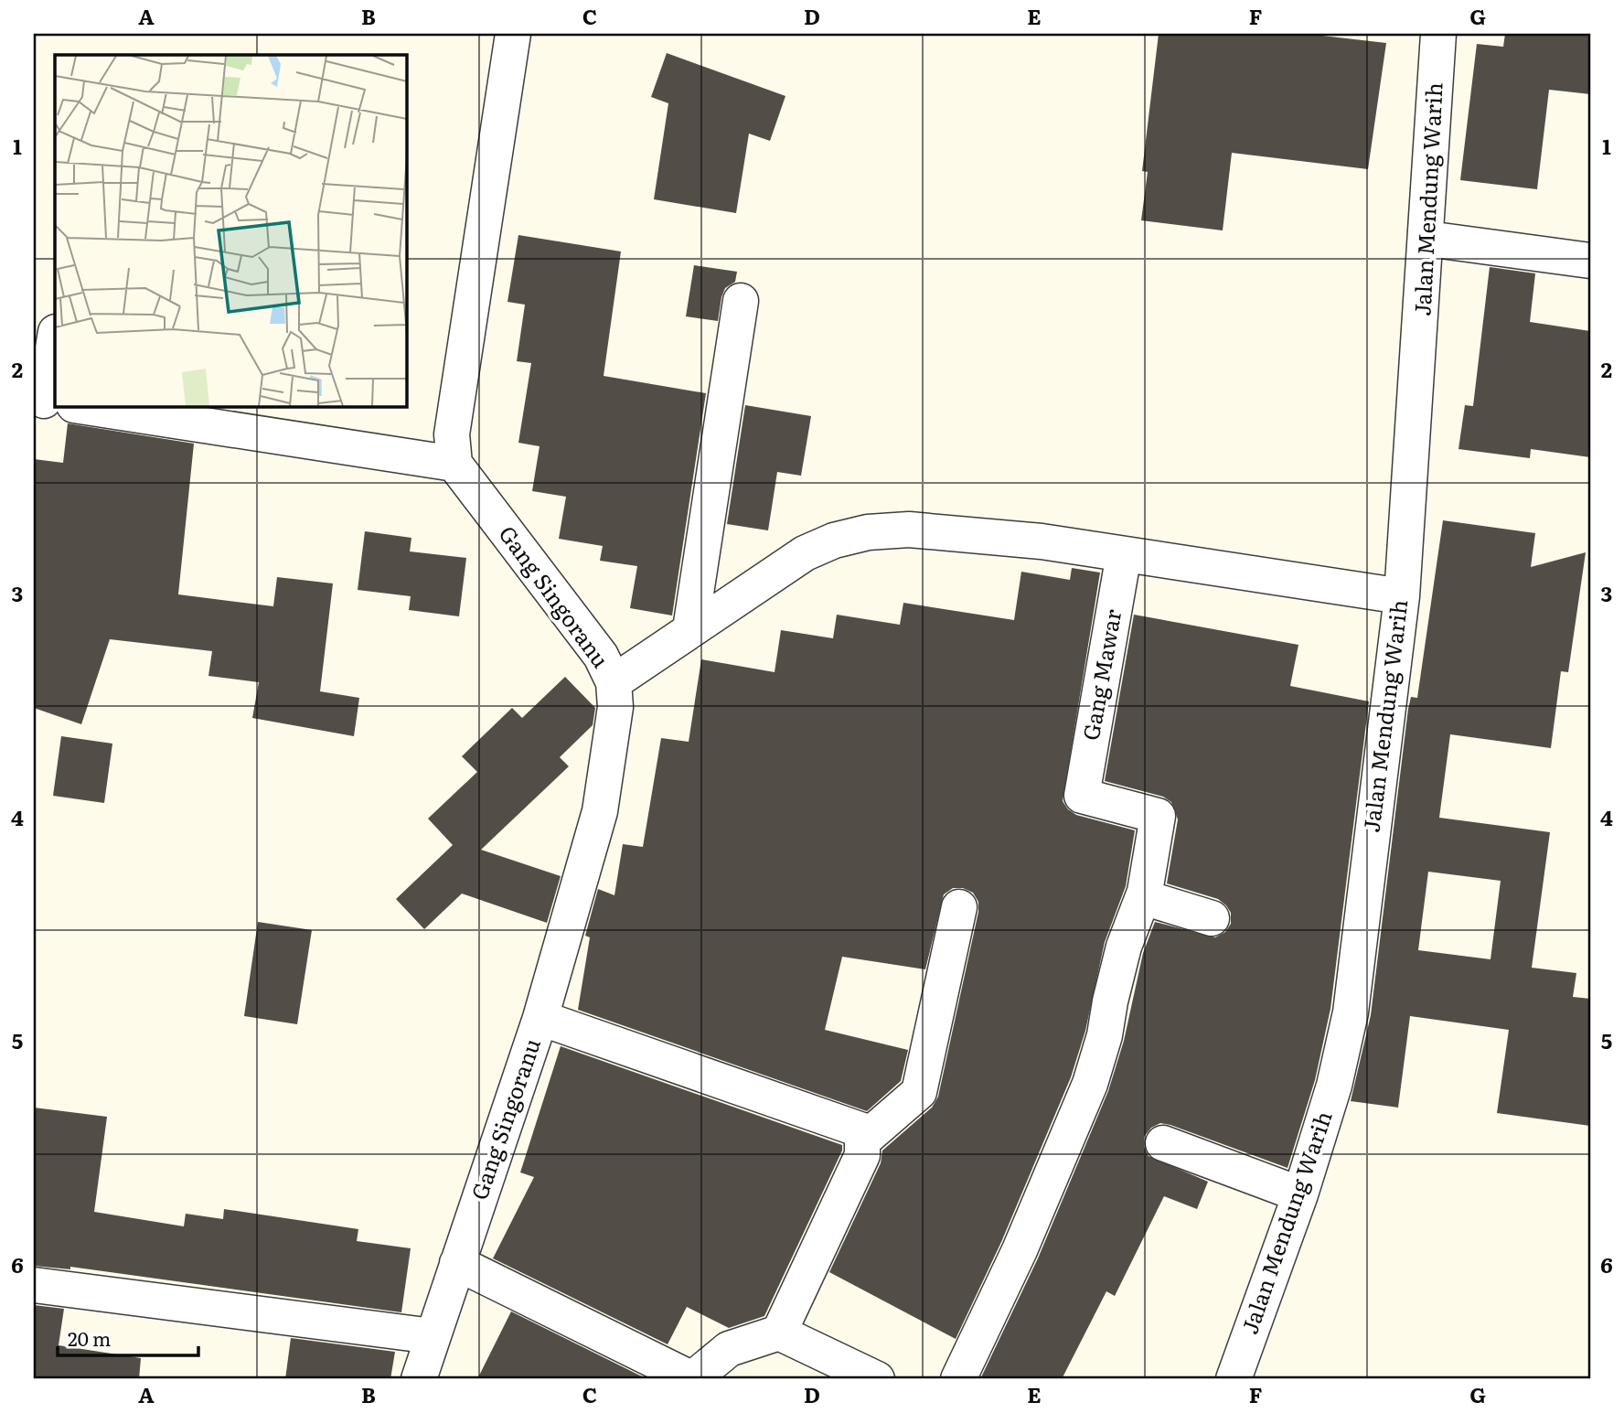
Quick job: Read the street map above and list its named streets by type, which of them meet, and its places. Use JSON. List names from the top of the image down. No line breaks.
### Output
{"streets":{"street":["Jalan Mendung Warih","Gang Singoranu","Gang Mawar"]},"scale_bar":"20 m","grid":{"columns":["A","B","C","D","E","F","G"],"rows":["1","2","3","4","5","6"]}}
